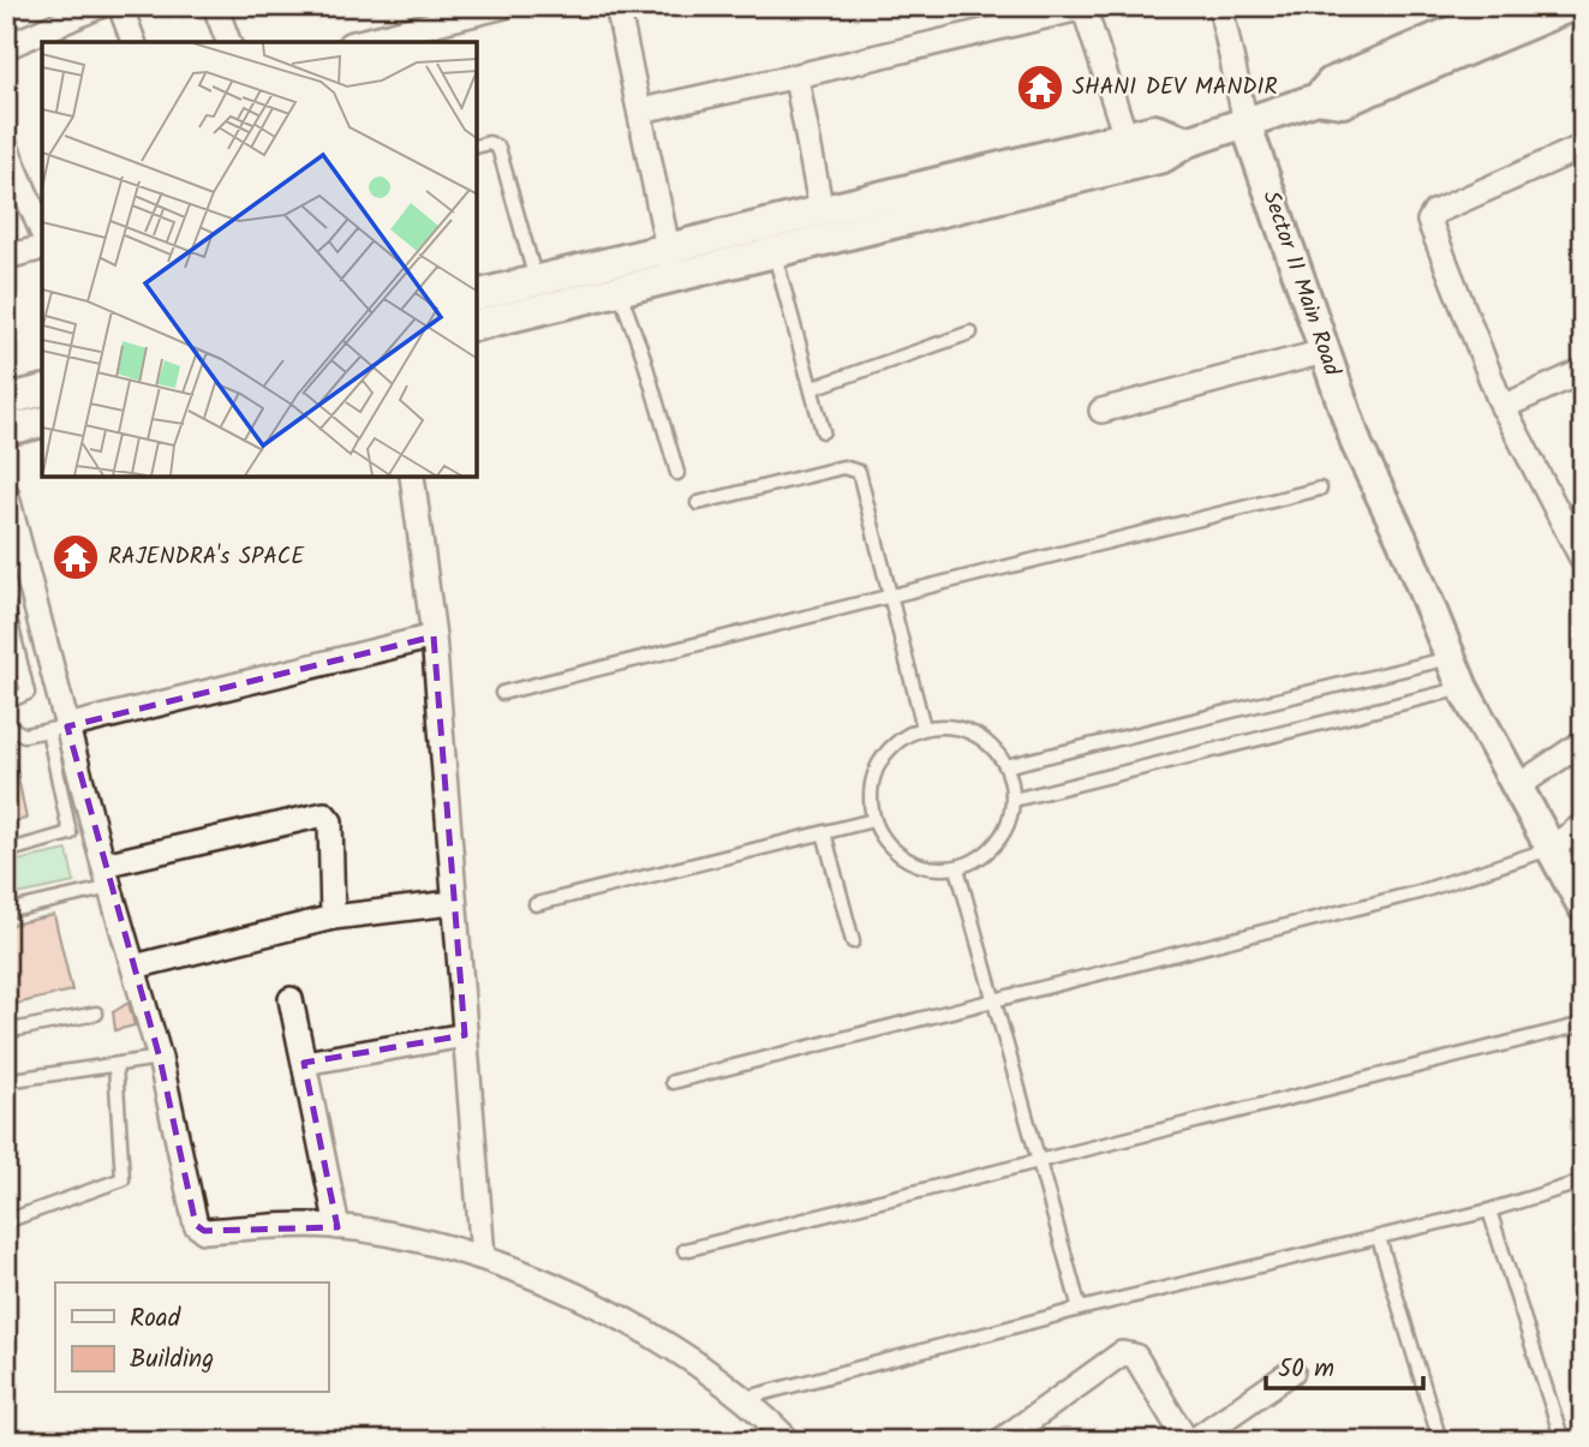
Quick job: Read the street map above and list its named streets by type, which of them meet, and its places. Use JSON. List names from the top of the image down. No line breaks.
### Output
{"streets":{"street":["Sector 11 Main Road"]},"places":{"temple":["SHANI DEV MANDIR","RAJENDRA's SPACE"]},"legend":["Road","Building"],"scale_bar":"50 m"}
